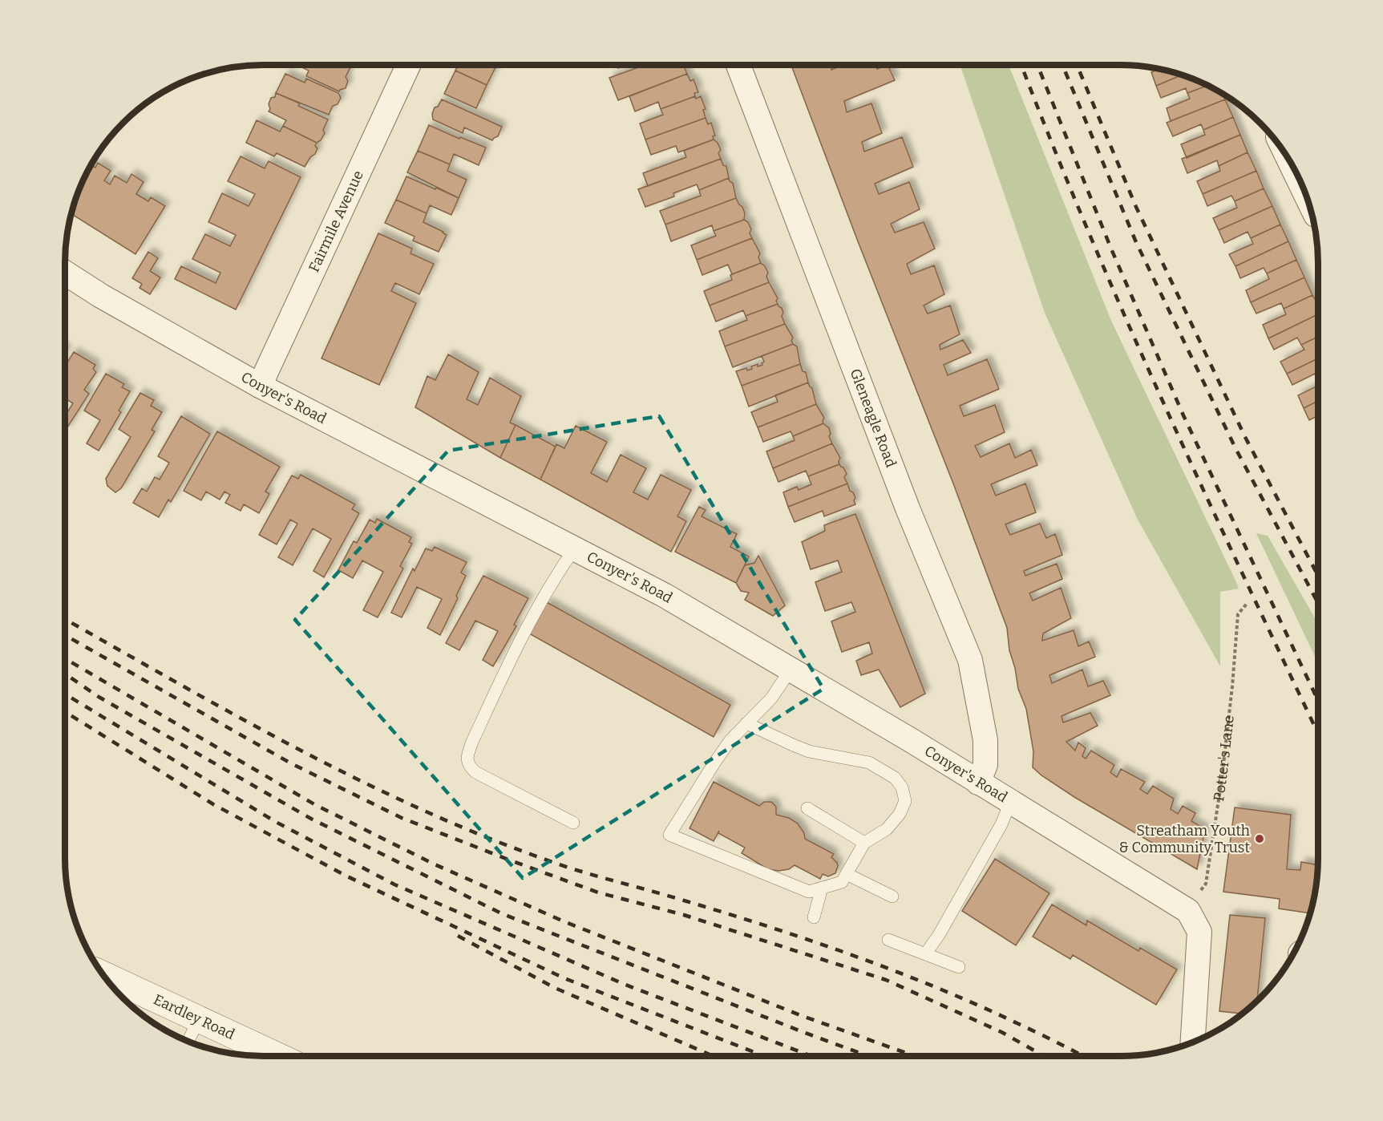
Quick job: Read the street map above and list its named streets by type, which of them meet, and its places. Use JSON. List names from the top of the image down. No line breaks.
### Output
{"streets":{"street":["Fairmile Avenue","Conyer's Road","Gleneagle Road","Eardley Road"],"path":["Potter's Lane"]},"crossings":[["Fairmile Avenue","Conyer's Road"],["Conyer's Road","Gleneagle Road"],["Conyer's Road","Potter's Lane"]],"places":["Streatham Youth & Community Trust"]}
